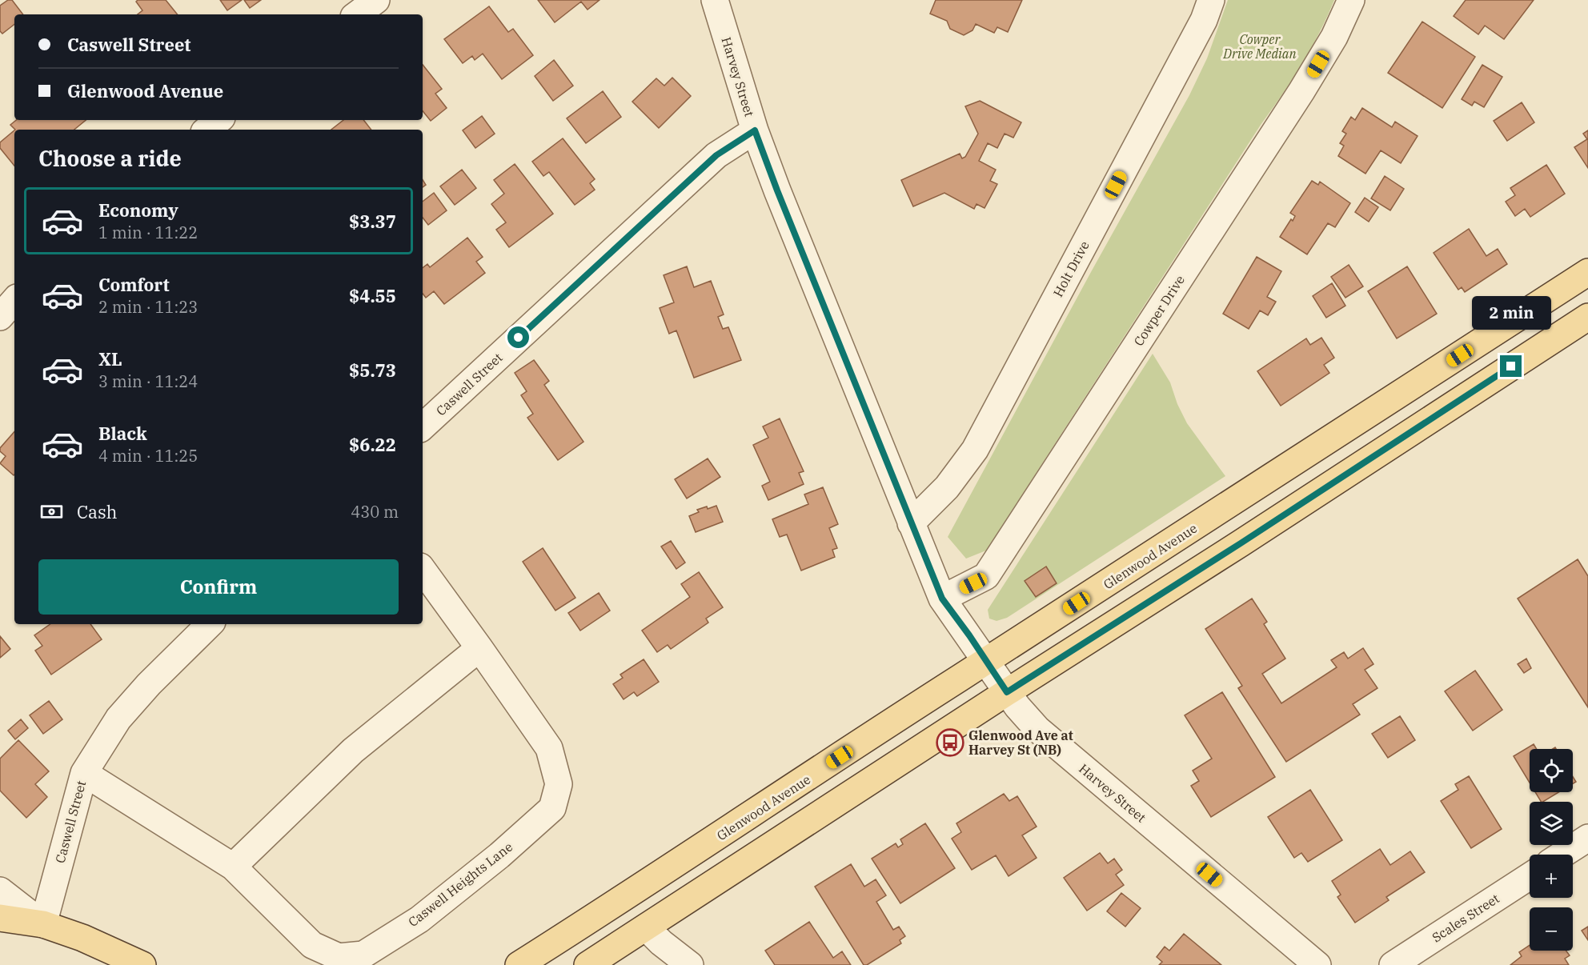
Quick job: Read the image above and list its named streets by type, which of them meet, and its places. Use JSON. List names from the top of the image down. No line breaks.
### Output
{"streets":{"main road":["Glenwood Avenue"],"street":["Harvey Street","Holt Drive","Cowper Drive","Caswell Street","Caswell Heights Lane","Scales Street"]},"crossings":[["Harvey Street","Holt Drive"],["Harvey Street","Cowper Drive"],["Harvey Street","Caswell Street"],["Harvey Street","Glenwood Avenue"],["Caswell Street","Caswell Heights Lane"]],"parks":["Cowper Drive Median"],"places":{"bus stop":["Glenwood Ave at Harvey St (NB)"]},"page":{"banner":["Caswell Street","Glenwood Avenue"],"heading":"Choose a ride","list":[{"name":"Economy","note":"1 min · 11:22","value":"$3.37"},{"name":"Comfort","note":"2 min · 11:23","value":"$4.55"},{"name":"XL","note":"3 min · 11:24","value":"$5.73"},{"name":"Black","note":"4 min · 11:25","value":"$6.22"}],"bubble":"2 min","pay":["Cash","430 m"],"buttons":"Confirm","map_buttons":["+","−"]}}
